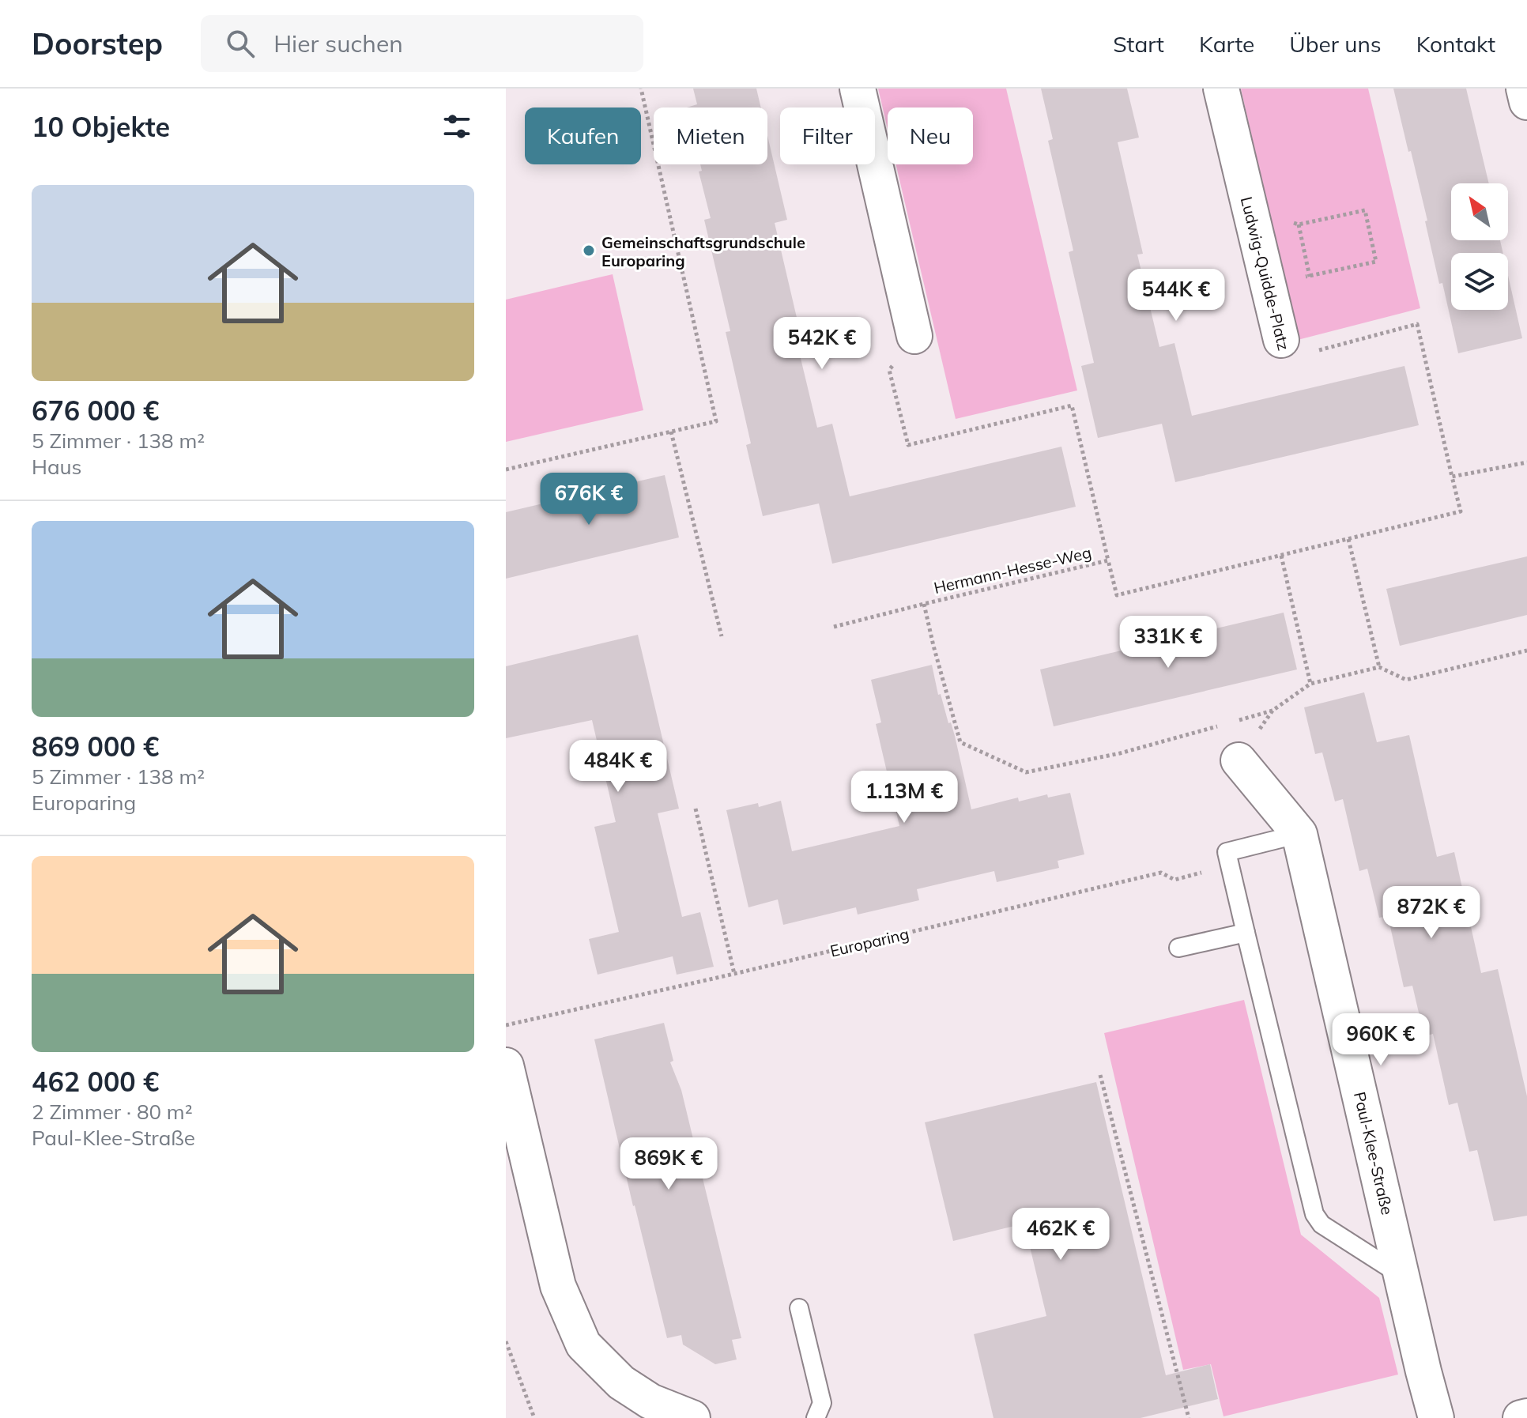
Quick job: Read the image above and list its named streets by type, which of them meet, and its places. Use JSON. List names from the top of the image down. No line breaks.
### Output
{"streets":{"street":["Ludwig-Quidde-Platz","Paul-Klee-Straße"],"path":["Hermann-Hesse-Weg","Europaring"]},"crossings":[["Ludwig-Quidde-Platz","Hermann-Hesse-Weg"]],"places":["Gemeinschaftsgrundschule Europaring"],"north":"top left","page":{"header":"Doorstep","search":"Hier suchen","nav":["Start","Karte","Über uns","Kontakt"],"heading":"10 Objekte","chip":["Kaufen","Mieten","Filter","Neu"],"list":[{"name":"676 000 €","note":"5 Zimmer · 138 m² · Haus"},{"name":"869 000 €","note":"5 Zimmer · 138 m² · Europaring"},{"name":"462 000 €","note":"2 Zimmer · 80 m² · Paul-Klee-Straße"}],"price":["544K €","542K €","676K €","331K €","484K €","1.13M €","872K €","960K €","869K €","462K €"]}}
